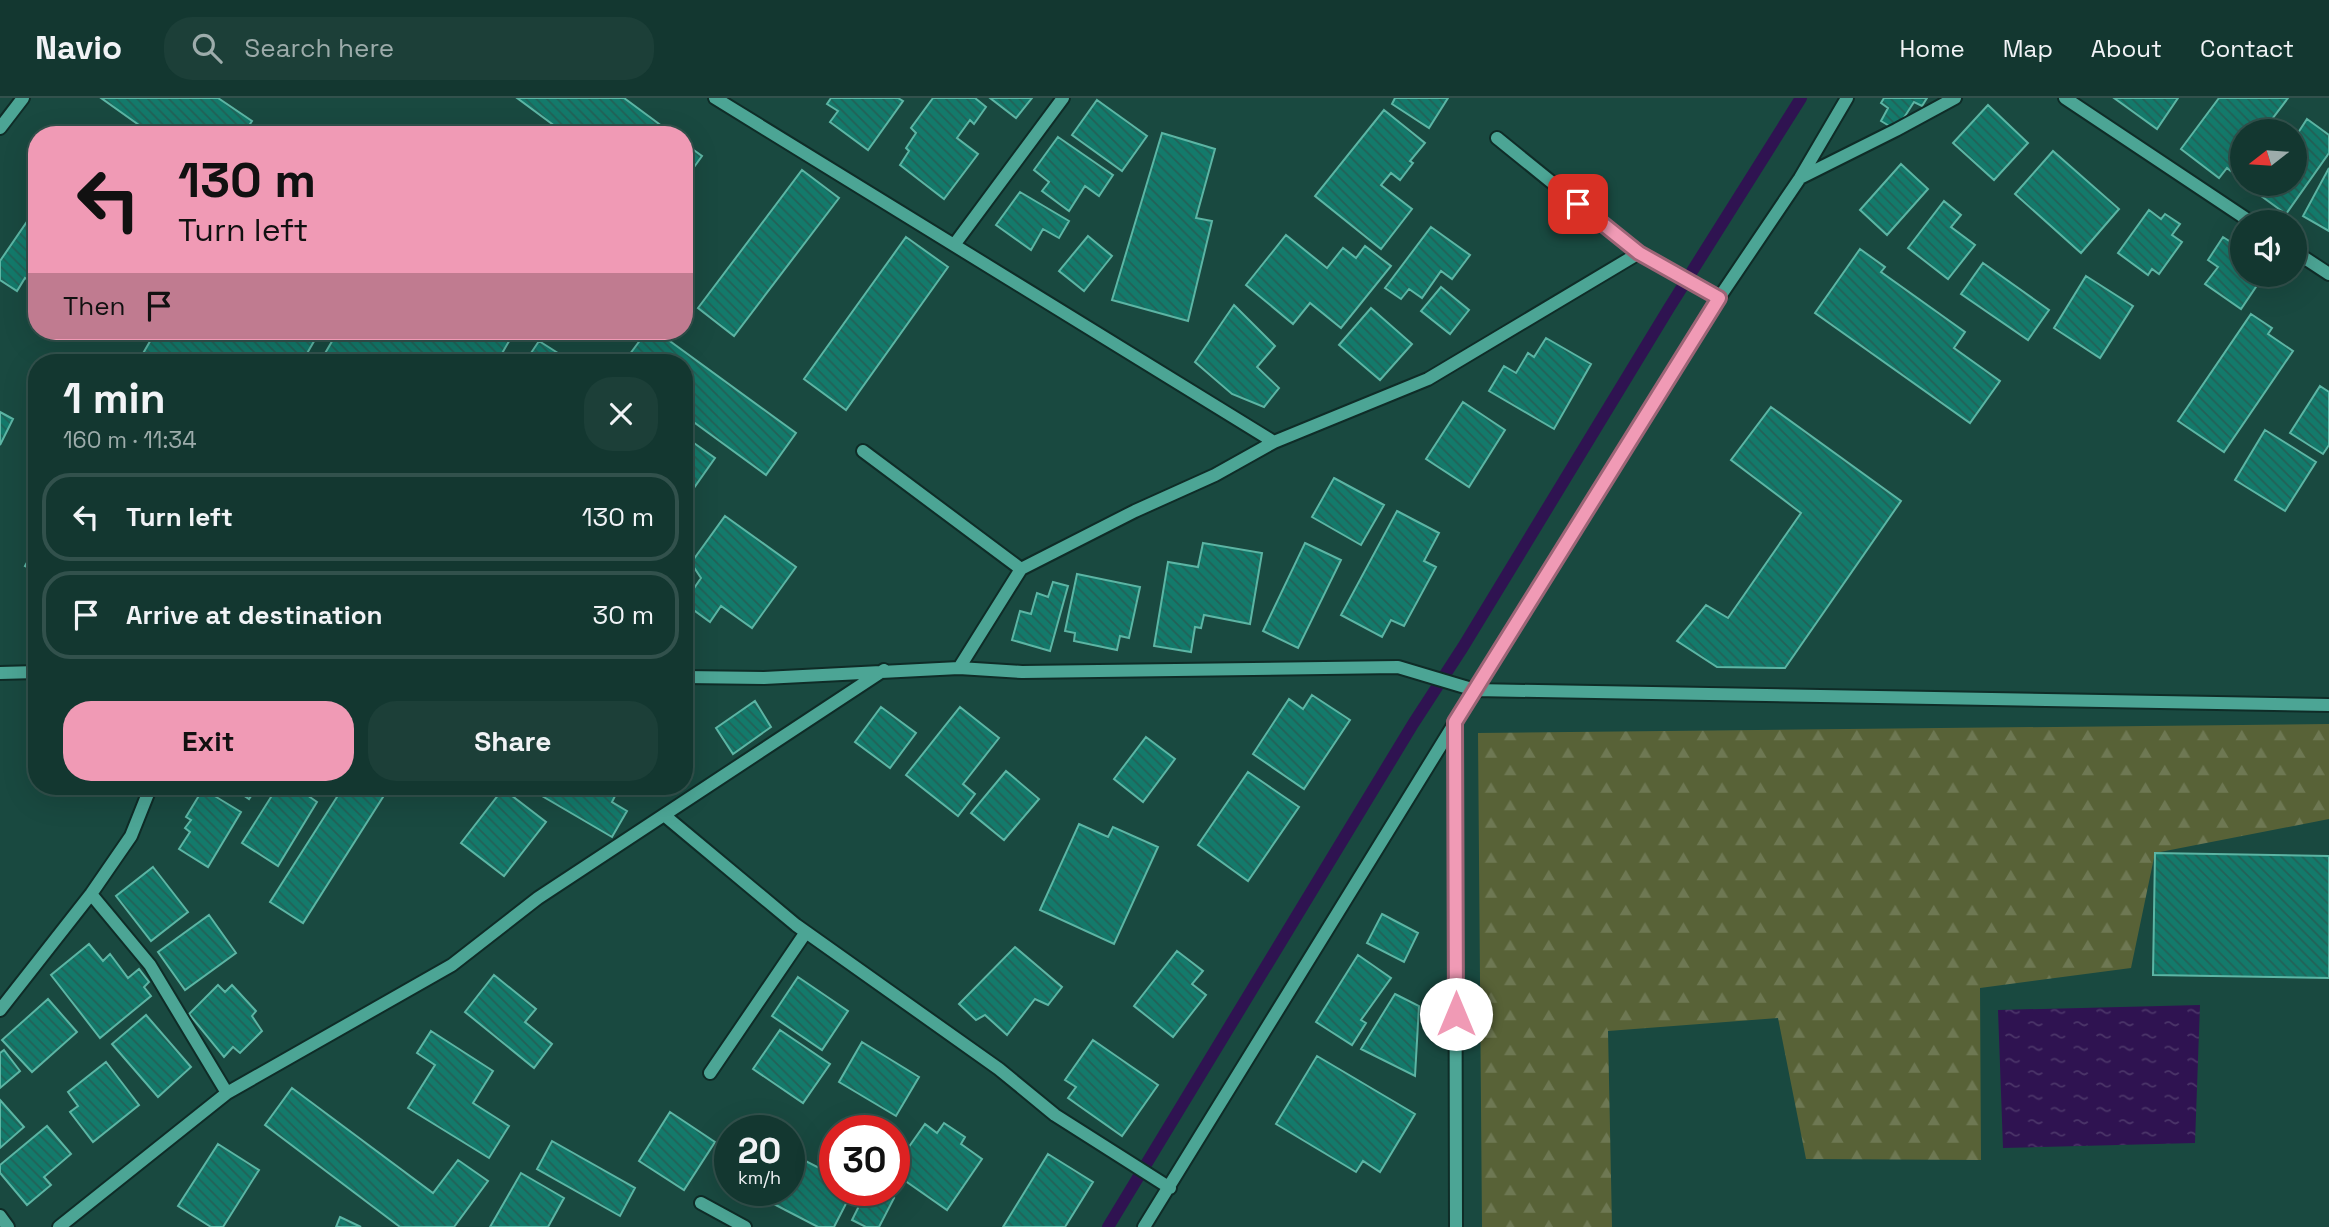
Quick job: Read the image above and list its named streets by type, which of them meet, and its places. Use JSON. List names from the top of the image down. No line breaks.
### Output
{"north":"left","page":{"header":"Navio","search":"Search here","nav":["Home","Map","About","Contact"],"turn":["130 m","Turn left"],"then":"Then","heading":["1 min","160 m · 11:34"],"list":[{"name":"Turn left","value":"130 m"},{"name":"Arrive at destination","value":"30 m"}],"buttons":["Exit","Share"],"speed":"20 km/h","limit":"30"}}
